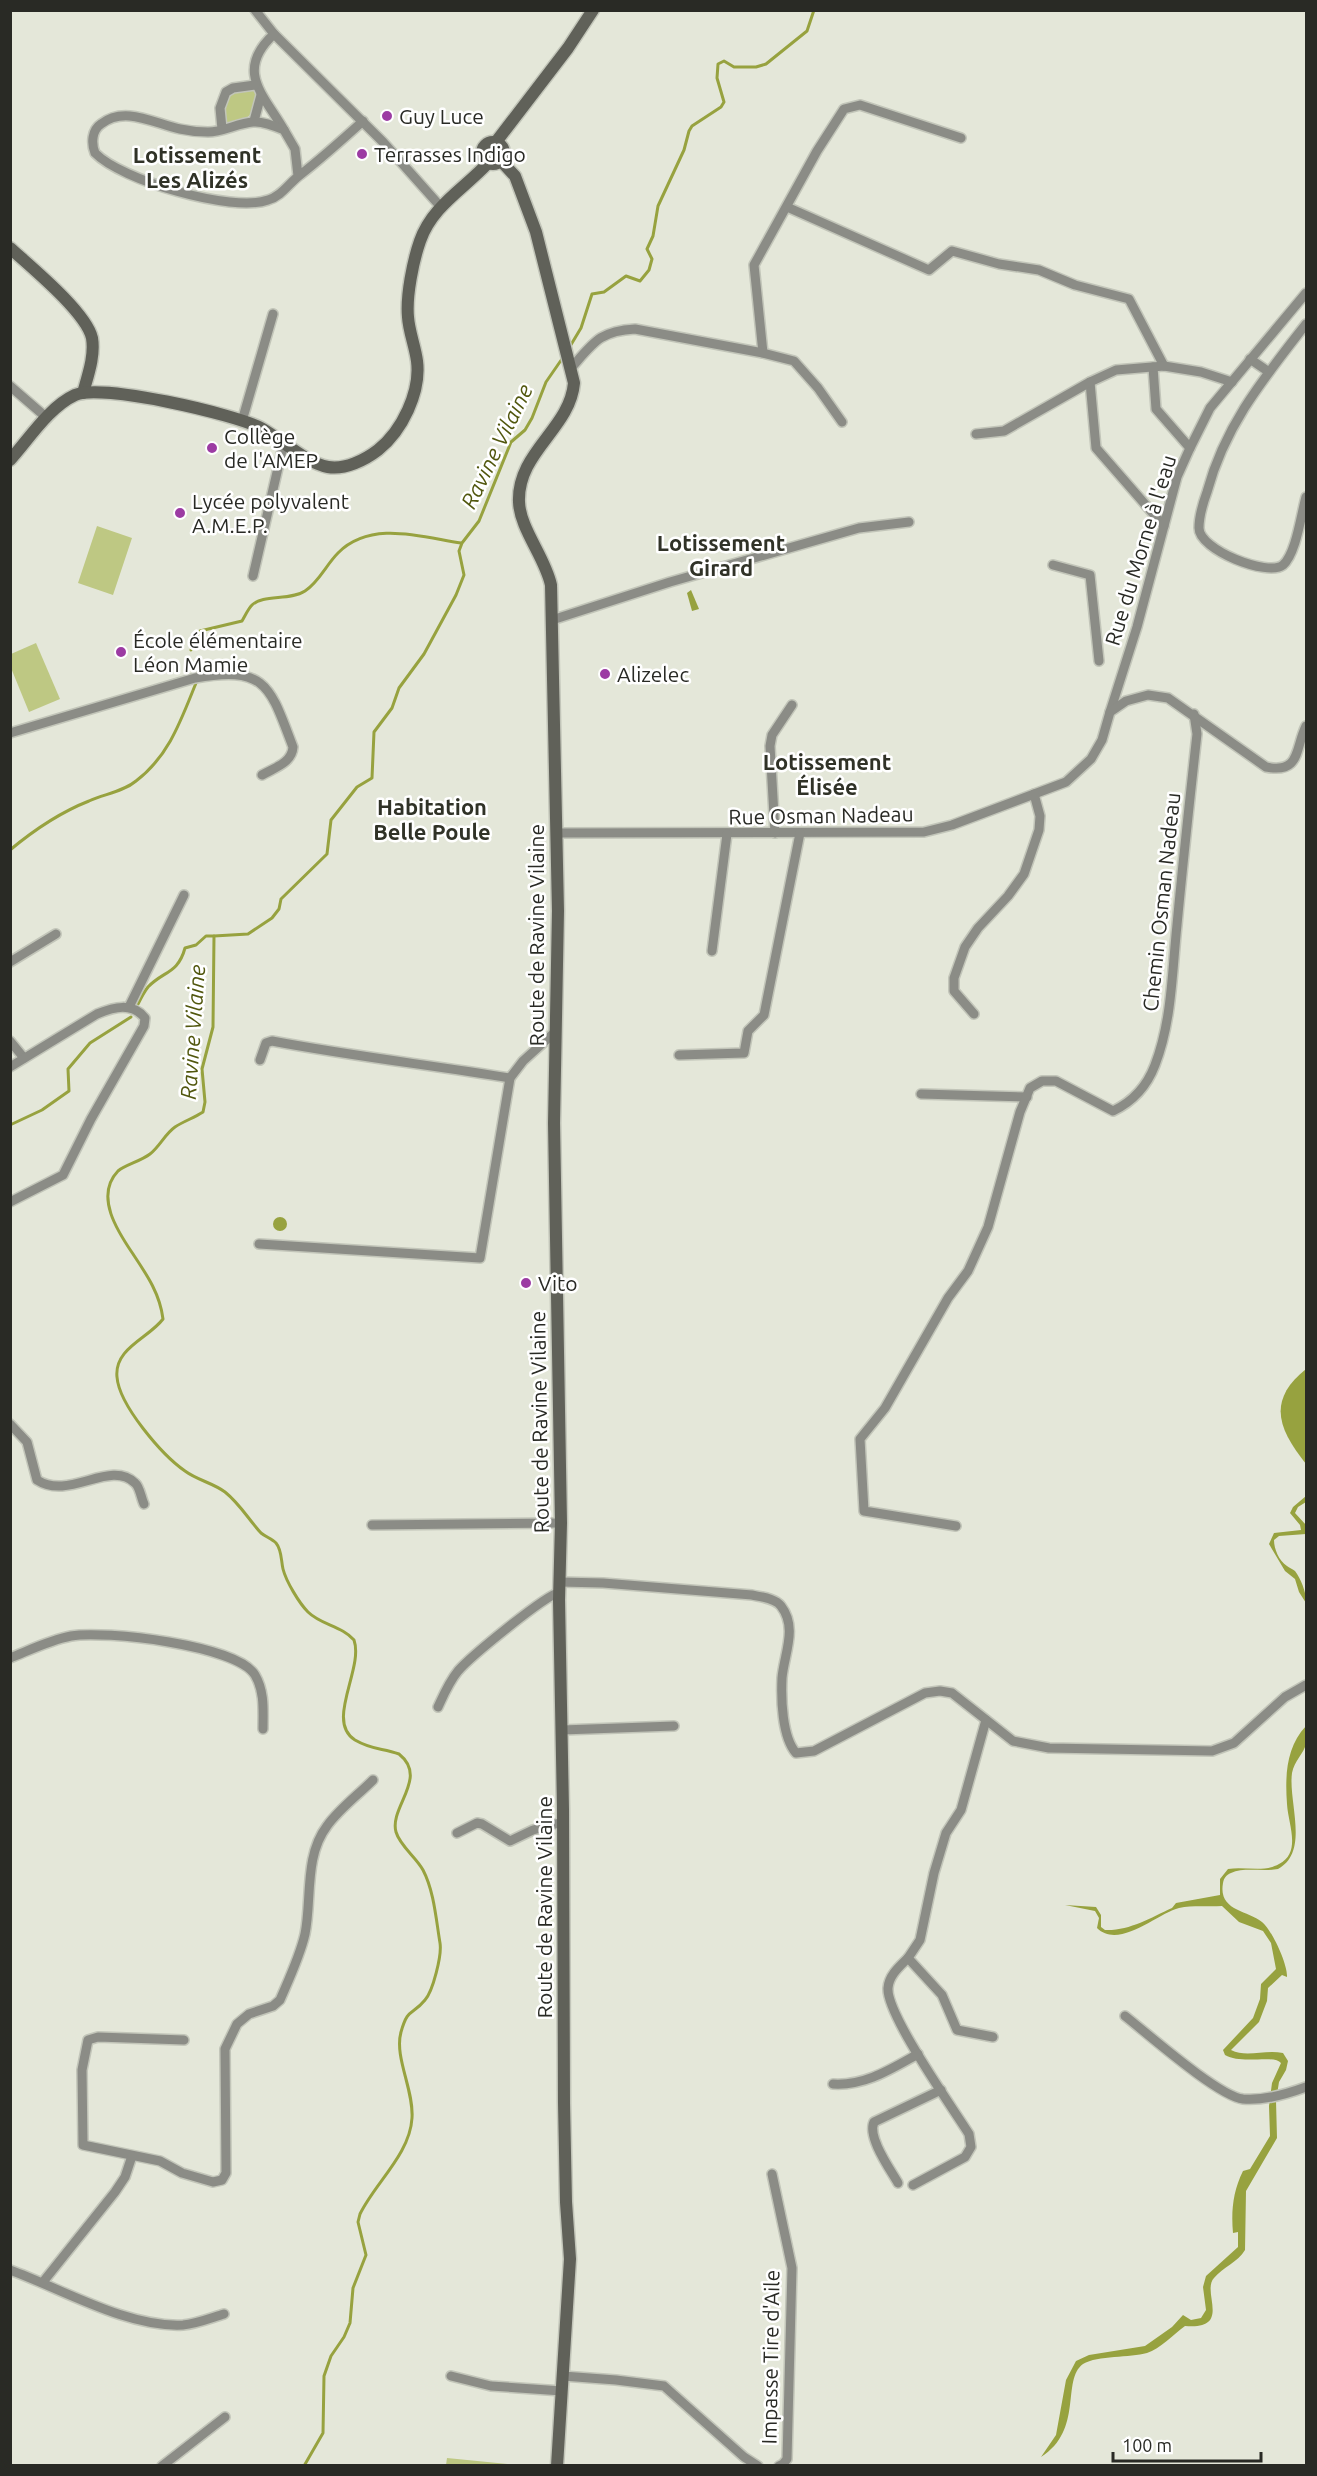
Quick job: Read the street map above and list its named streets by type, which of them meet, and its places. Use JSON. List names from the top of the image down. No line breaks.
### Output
{"streets":{"main road":["Route de Ravine Vilaine"],"street":["Rue du Morne à l'eau","Rue Osman Nadeau","Chemin Osman Nadeau","Impasse Tire d'Aile"]},"crossings":[["Rue du Morne à l'eau","Rue Osman Nadeau"],["Rue Osman Nadeau","Route de Ravine Vilaine"],["Route de Ravine Vilaine","Impasse Tire d'Aile"]],"districts":["Lotissement Les Alizés","Lotissement Girard","Lotissement Élisée","Habitation Belle Poule"],"water":["Ravine Vilaine"],"places":["Guy Luce","Terrasses Indigo","Collège de l'AMEP","Lycée polyvalent A.M.E.P.","École élémentaire Léon Mamie","Alizelec","Vito"],"scale_bar":"100 m"}
